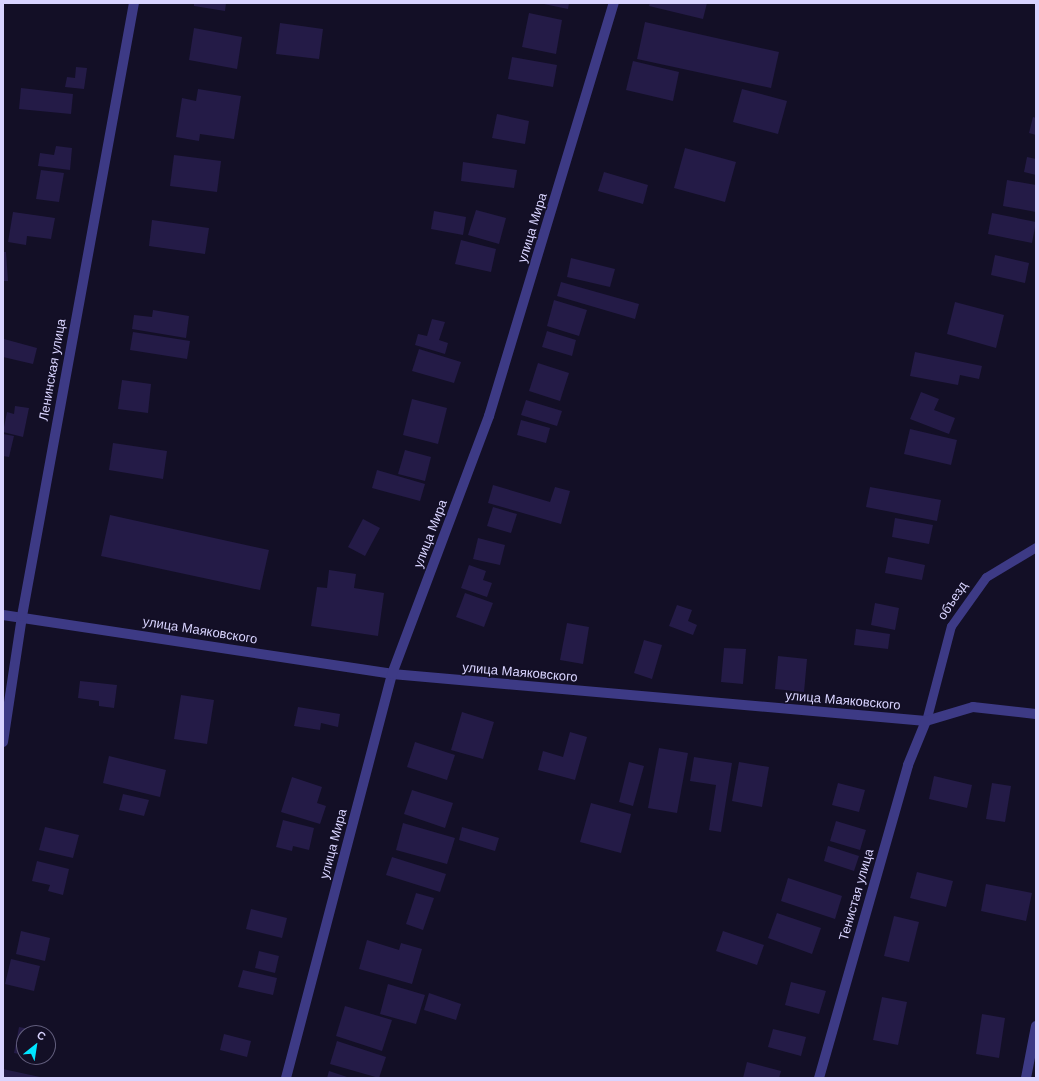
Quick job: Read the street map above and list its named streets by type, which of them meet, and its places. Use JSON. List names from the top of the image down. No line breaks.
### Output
{"streets":{"street":["улица Мира","Ленинская улица","улица Маяковского","Тенистая улица"],"lane":["объезд"]},"crossings":[["улица Мира","улица Маяковского"],["Ленинская улица","улица Маяковского"],["объезд","улица Маяковского"],["объезд","Тенистая улица"],["улица Маяковского","Тенистая улица"]],"north":"top right"}
